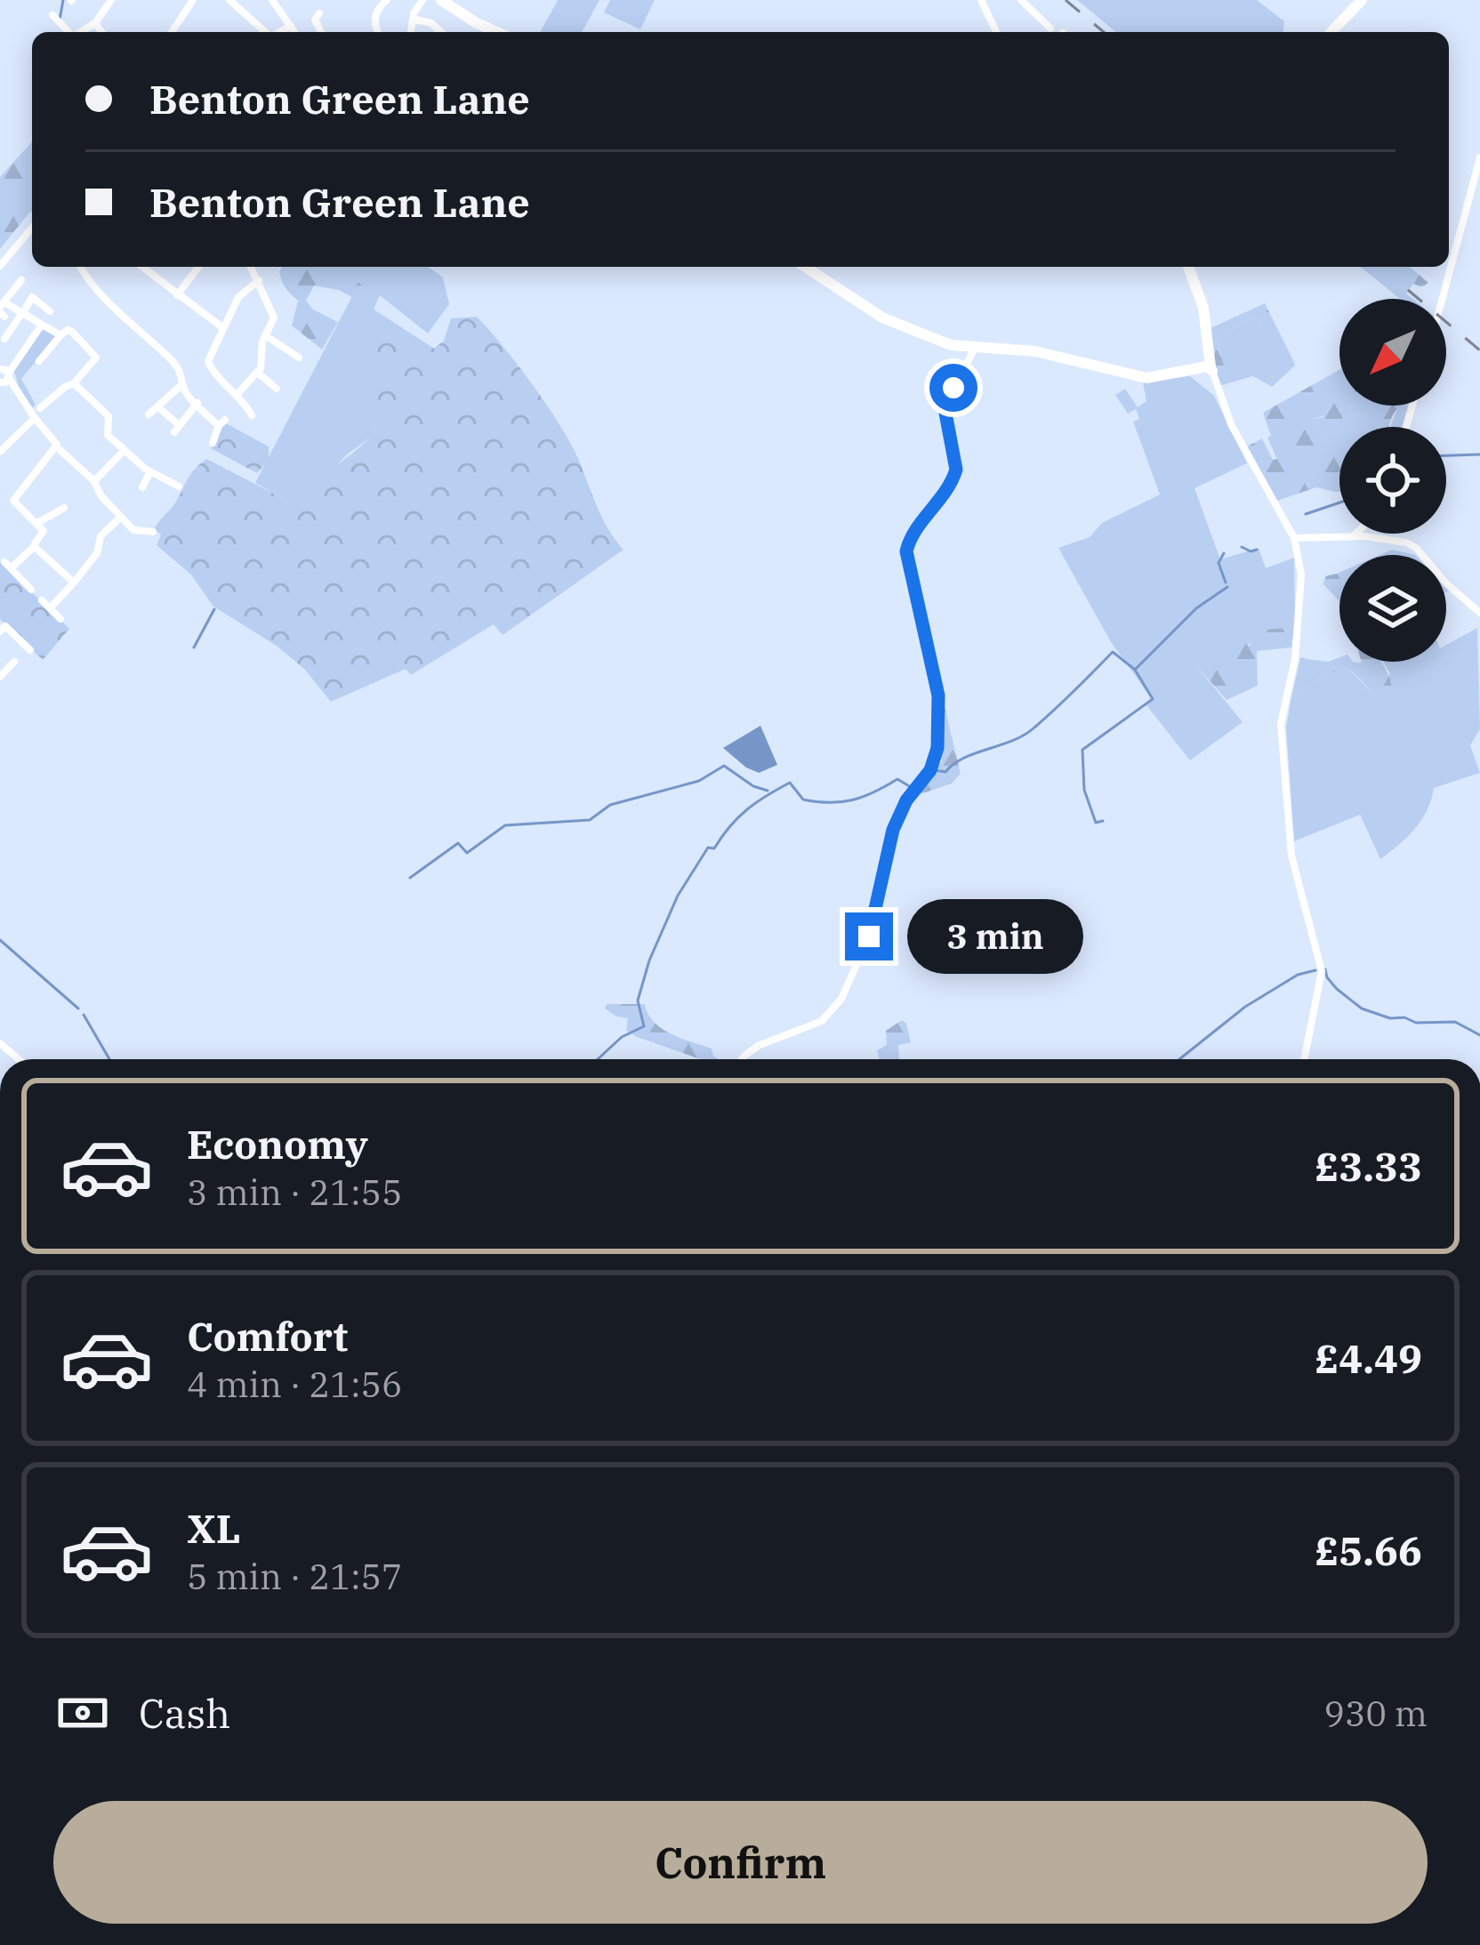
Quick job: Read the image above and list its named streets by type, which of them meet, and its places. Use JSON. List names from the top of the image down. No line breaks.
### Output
{"north":"bottom left","page":{"banner":["Benton Green Lane","Benton Green Lane"],"bubble":"3 min","list":[{"name":"Economy","note":"3 min · 21:55","value":"£3.33"},{"name":"Comfort","note":"4 min · 21:56","value":"£4.49"},{"name":"XL","note":"5 min · 21:57","value":"£5.66"}],"pay":["Cash","930 m"],"buttons":"Confirm"}}
